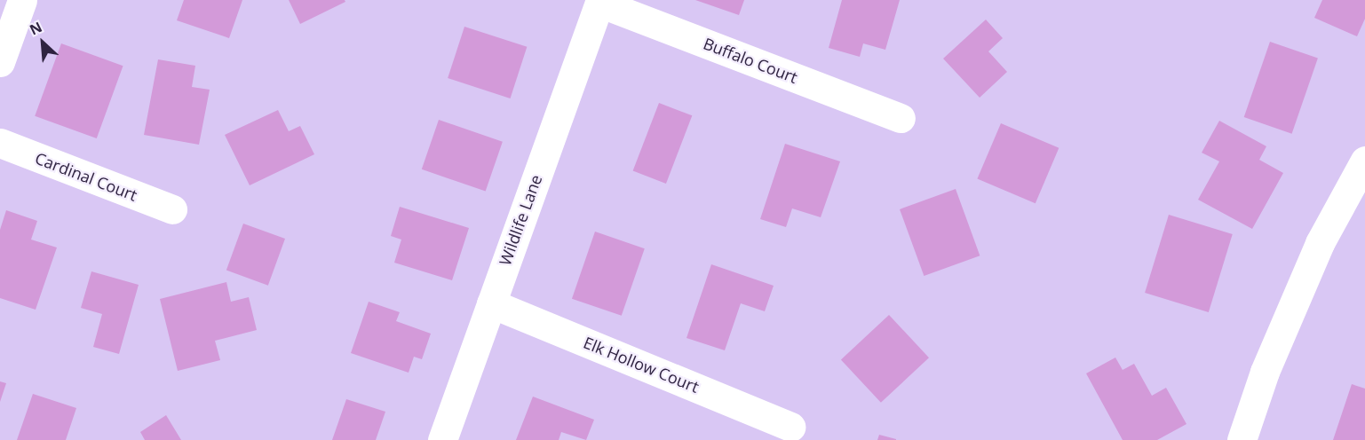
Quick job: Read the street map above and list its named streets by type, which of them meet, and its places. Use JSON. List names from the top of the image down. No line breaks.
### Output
{"streets":{"street":["Buffalo Court","Cardinal Court","Wildlife Lane","Elk Hollow Court"]},"crossings":[["Buffalo Court","Wildlife Lane"],["Wildlife Lane","Elk Hollow Court"]],"north":"top left"}
